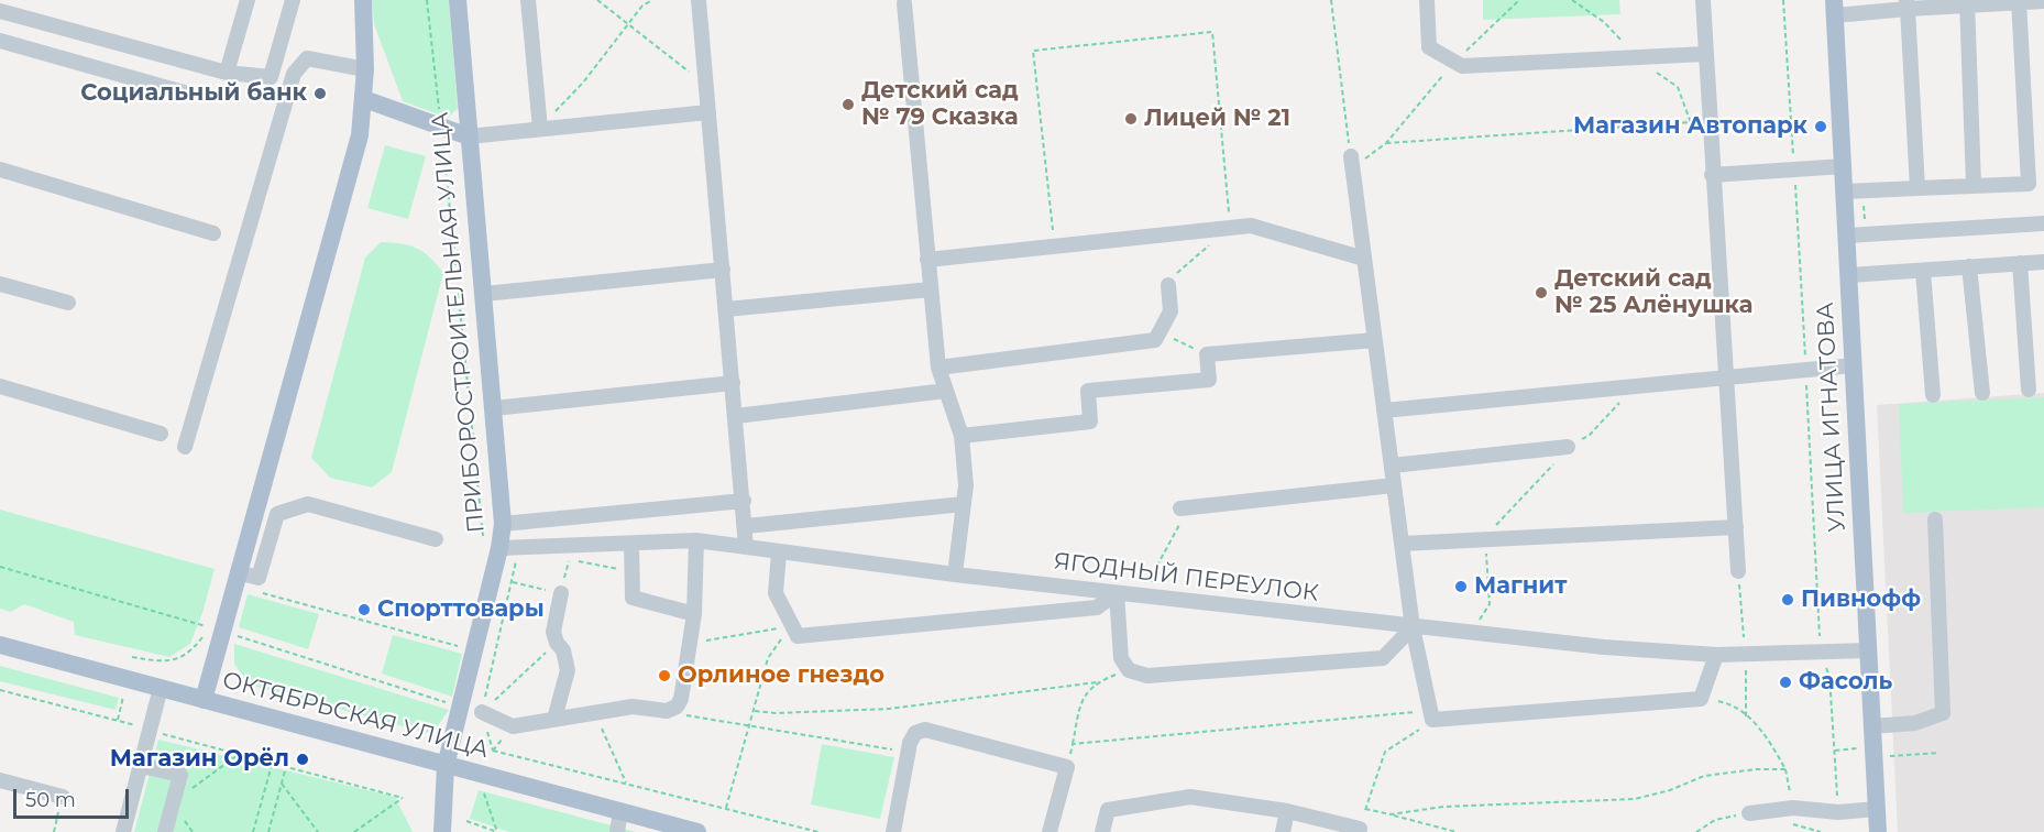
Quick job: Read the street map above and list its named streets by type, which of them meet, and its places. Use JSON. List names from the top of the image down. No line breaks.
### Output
{"streets":{"main road":["ПРИБОРОСТРОИТЕЛЬНАЯ УЛИЦА","УЛИЦА ИГНАТОВА","ОКТЯБРЬСКАЯ УЛИЦА"],"street":["ЯГОДНЫЙ ПЕРЕУЛОК"]},"crossings":[["ПРИБОРОСТРОИТЕЛЬНАЯ УЛИЦА","ЯГОДНЫЙ ПЕРЕУЛОК"],["ПРИБОРОСТРОИТЕЛЬНАЯ УЛИЦА","ОКТЯБРЬСКАЯ УЛИЦА"],["УЛИЦА ИГНАТОВА","ЯГОДНЫЙ ПЕРЕУЛОК"]],"places":["Социальный банк","Детский сад № 79 Сказка","Лицей № 21","Магазин Автопарк","Детский сад № 25 Алёнушка","Магнит","Пивнофф","Спорттовары","Орлиное гнездо","Фасоль","Магазин Орёл"],"scale_bar":"50 m"}
